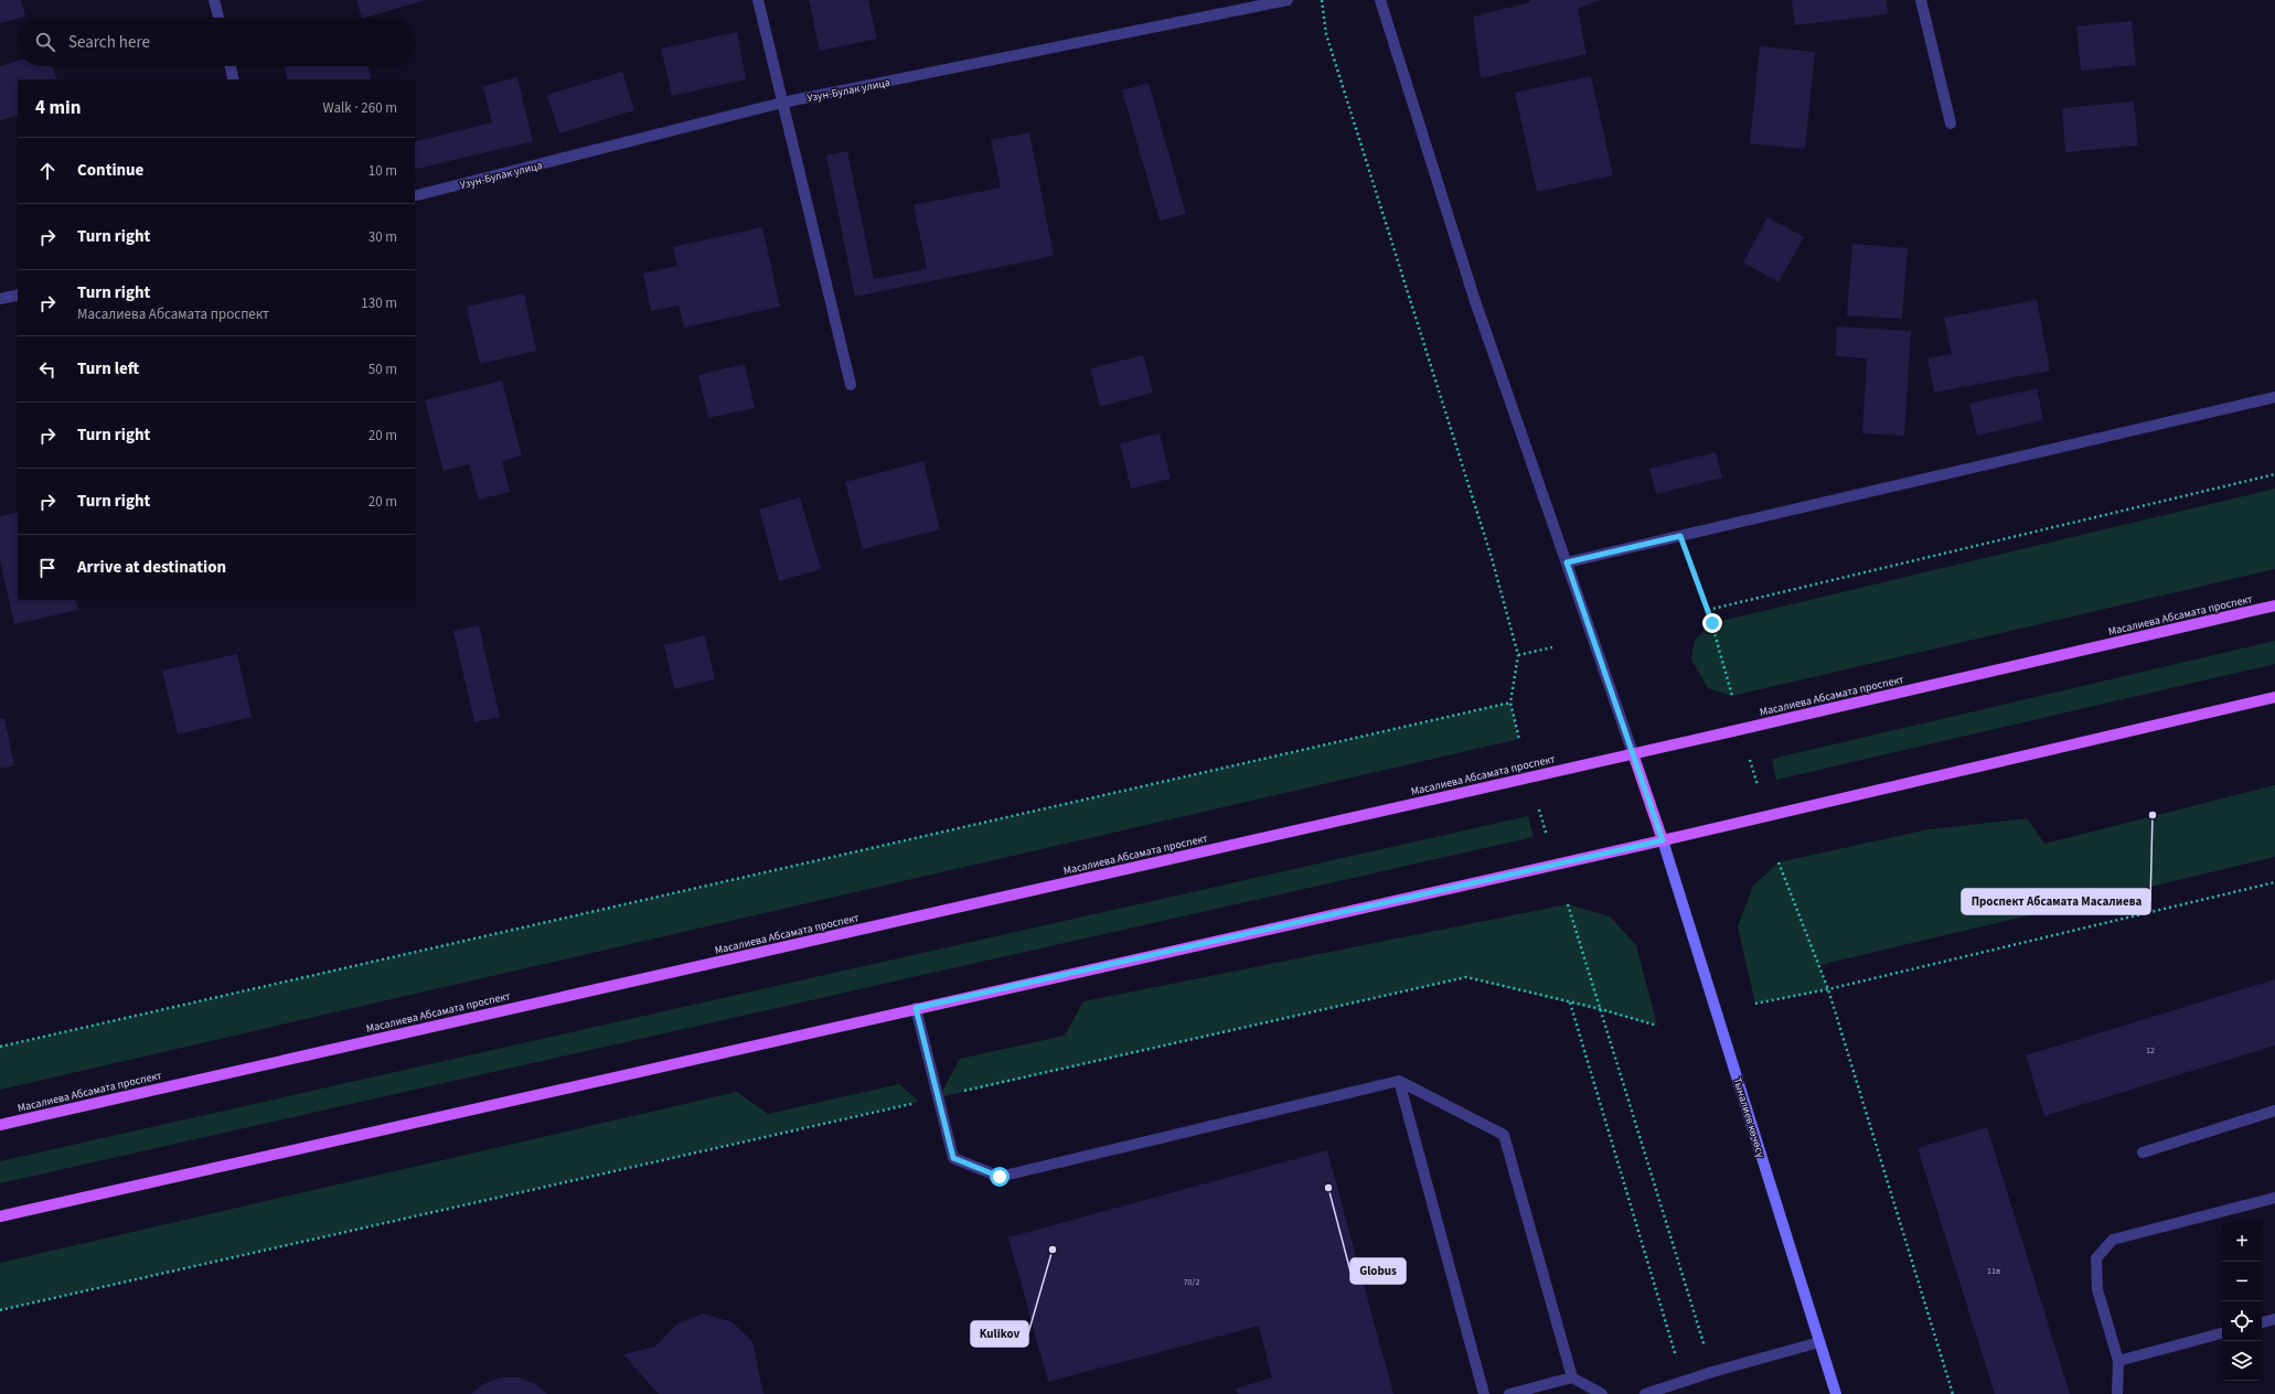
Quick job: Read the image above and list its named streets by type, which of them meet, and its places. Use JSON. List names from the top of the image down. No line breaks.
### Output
{"streets":{"main road":["Масалиева Абсамата проспект","Тыналиев көчөсү"],"street":["Узун-Булак улица"]},"places":["Проспект Абсамата Масалиева","Globus","Kulikov"],"house_numbers":["12","11в","70/2"],"page":{"search":"Search here","heading":["4 min","Walk · 260 m"],"list":[["Continue","10 m"],["Turn right","30 m"],["Turn right","Масалиева Абсамата проспект","130 m"],["Turn left","50 m"],["Turn right","20 m"],["Turn right","20 m"],"Arrive at destination"],"map_buttons":["+","−"]}}
